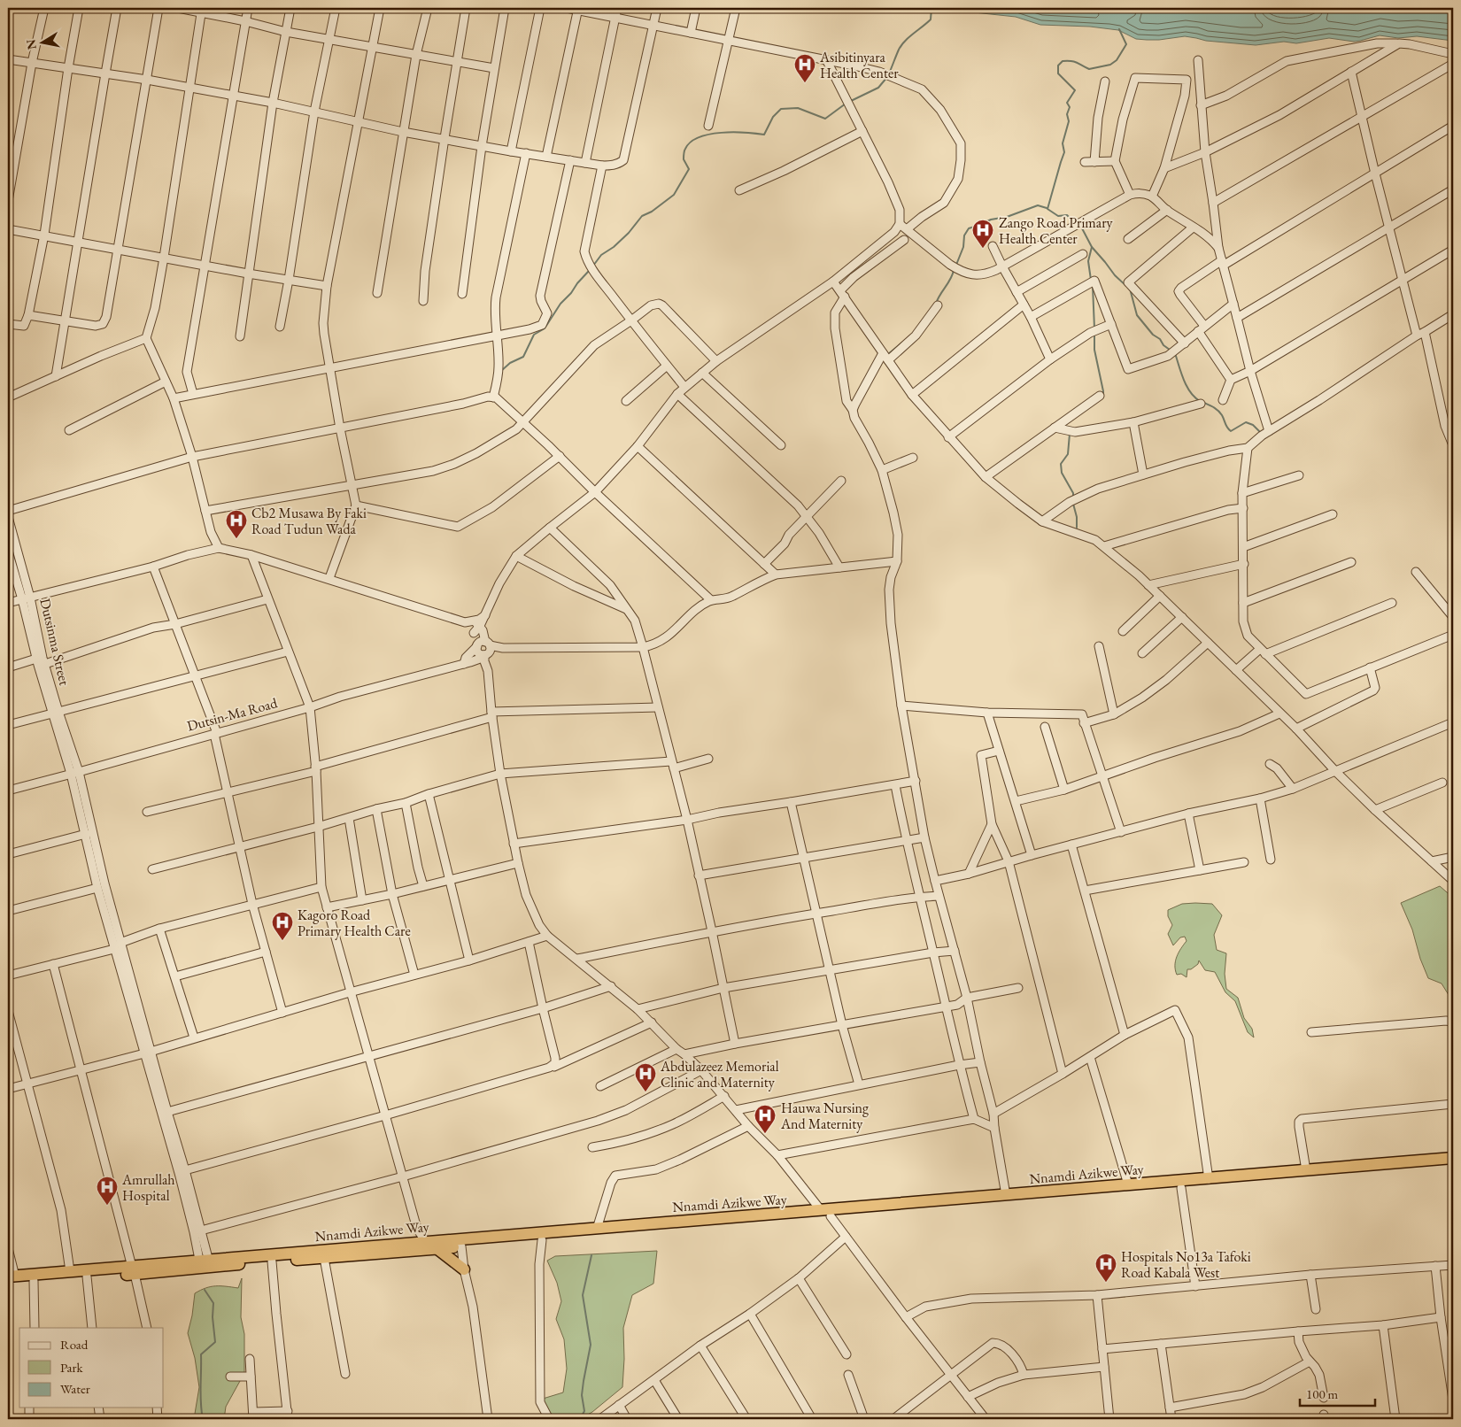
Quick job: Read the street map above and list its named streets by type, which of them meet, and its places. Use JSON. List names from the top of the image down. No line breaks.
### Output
{"streets":{"highway":["Nnamdi Azikwe Way"],"street":["Dutsinma Street","Dutsin-Ma Road"]},"crossings":[["Dutsinma Street","Dutsin-Ma Road"]],"places":{"hospital":["Asibitinyara Health Center","Zango Road Primary Health Center","Cb2 Musawa By Faki Road Tudun Wada","Kagoro Road Primary Health Care","Abdulazeez Memorial Clinic and Maternity","Hauwa Nursing And Maternity","Amrullah Hospital","Hospitals No13a Tafoki Road Kabala West"]},"legend":["Road","Park","Water"],"scale_bar":"100 m","north":"left"}
